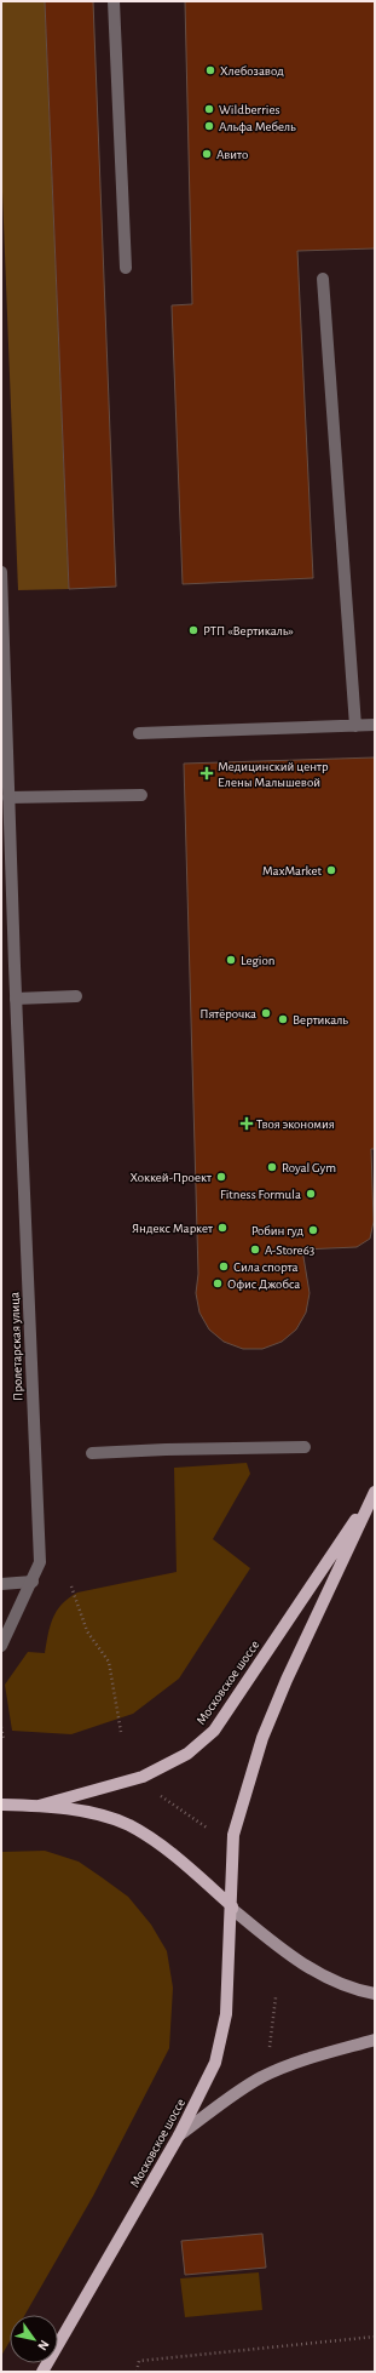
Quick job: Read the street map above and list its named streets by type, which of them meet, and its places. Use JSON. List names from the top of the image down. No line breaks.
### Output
{"streets":{"main road":["Московское шоссе"],"street":["Пролетарская улица"]},"places":{"other":["Хлебозавод","Wildberries","Альфа Мебель","Авито","РТП «Вертикаль»","MaxMarket","Legion","Пятёрочка","Вертикаль","Royal Gym","Хоккей-Проект","Fitness Formula","Яндекс Маркет","Робин гуд","A-Store63","Сила спорта","Офис Джобса"],"health":["Медицинский центр Елены Малышевой","Твоя экономия"]},"north":"bottom right"}
